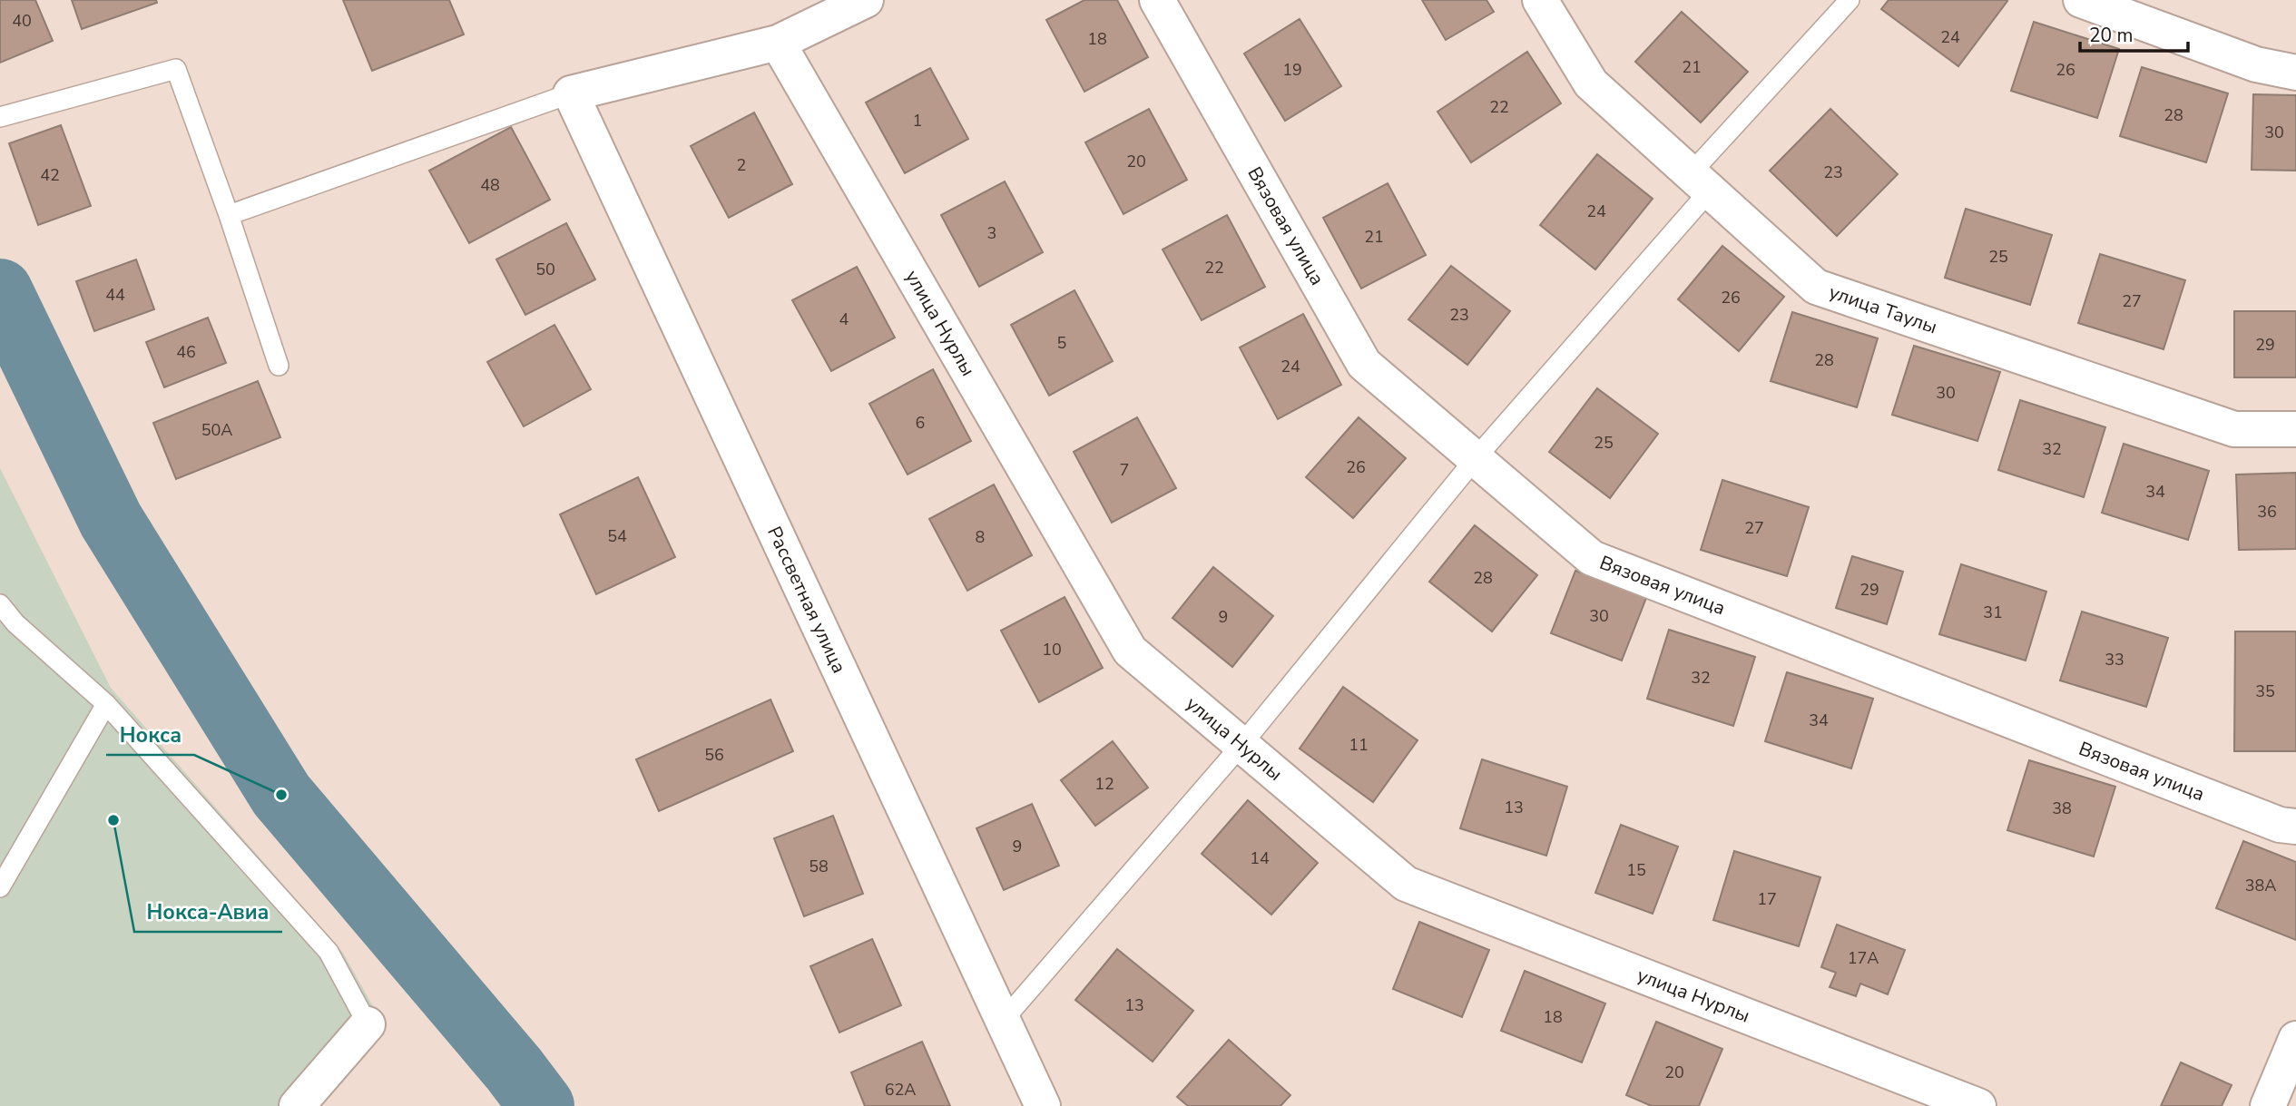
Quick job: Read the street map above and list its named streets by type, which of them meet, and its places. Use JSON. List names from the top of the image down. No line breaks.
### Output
{"streets":{"street":["Вязовая улица","улица Таулы","улица Нурлы","Рассветная улица"]},"places":["Нокса","Нокса-Авиа"],"house_numbers":["40","24","18","21","19","26","22","28","1","30","20","2","23","42","48","24","3","21","25","22","50","44","26","27","23","4","5","29","46","28","24","30","6","50А","25","32","26","7","34","36","27","54","8","28","29","31","30","9","10","33","32","35","34","11","56","12","13","38","9","14","58","15","38А","17","17А","13","18","20","62А"],"scale_bar":"20 m"}
